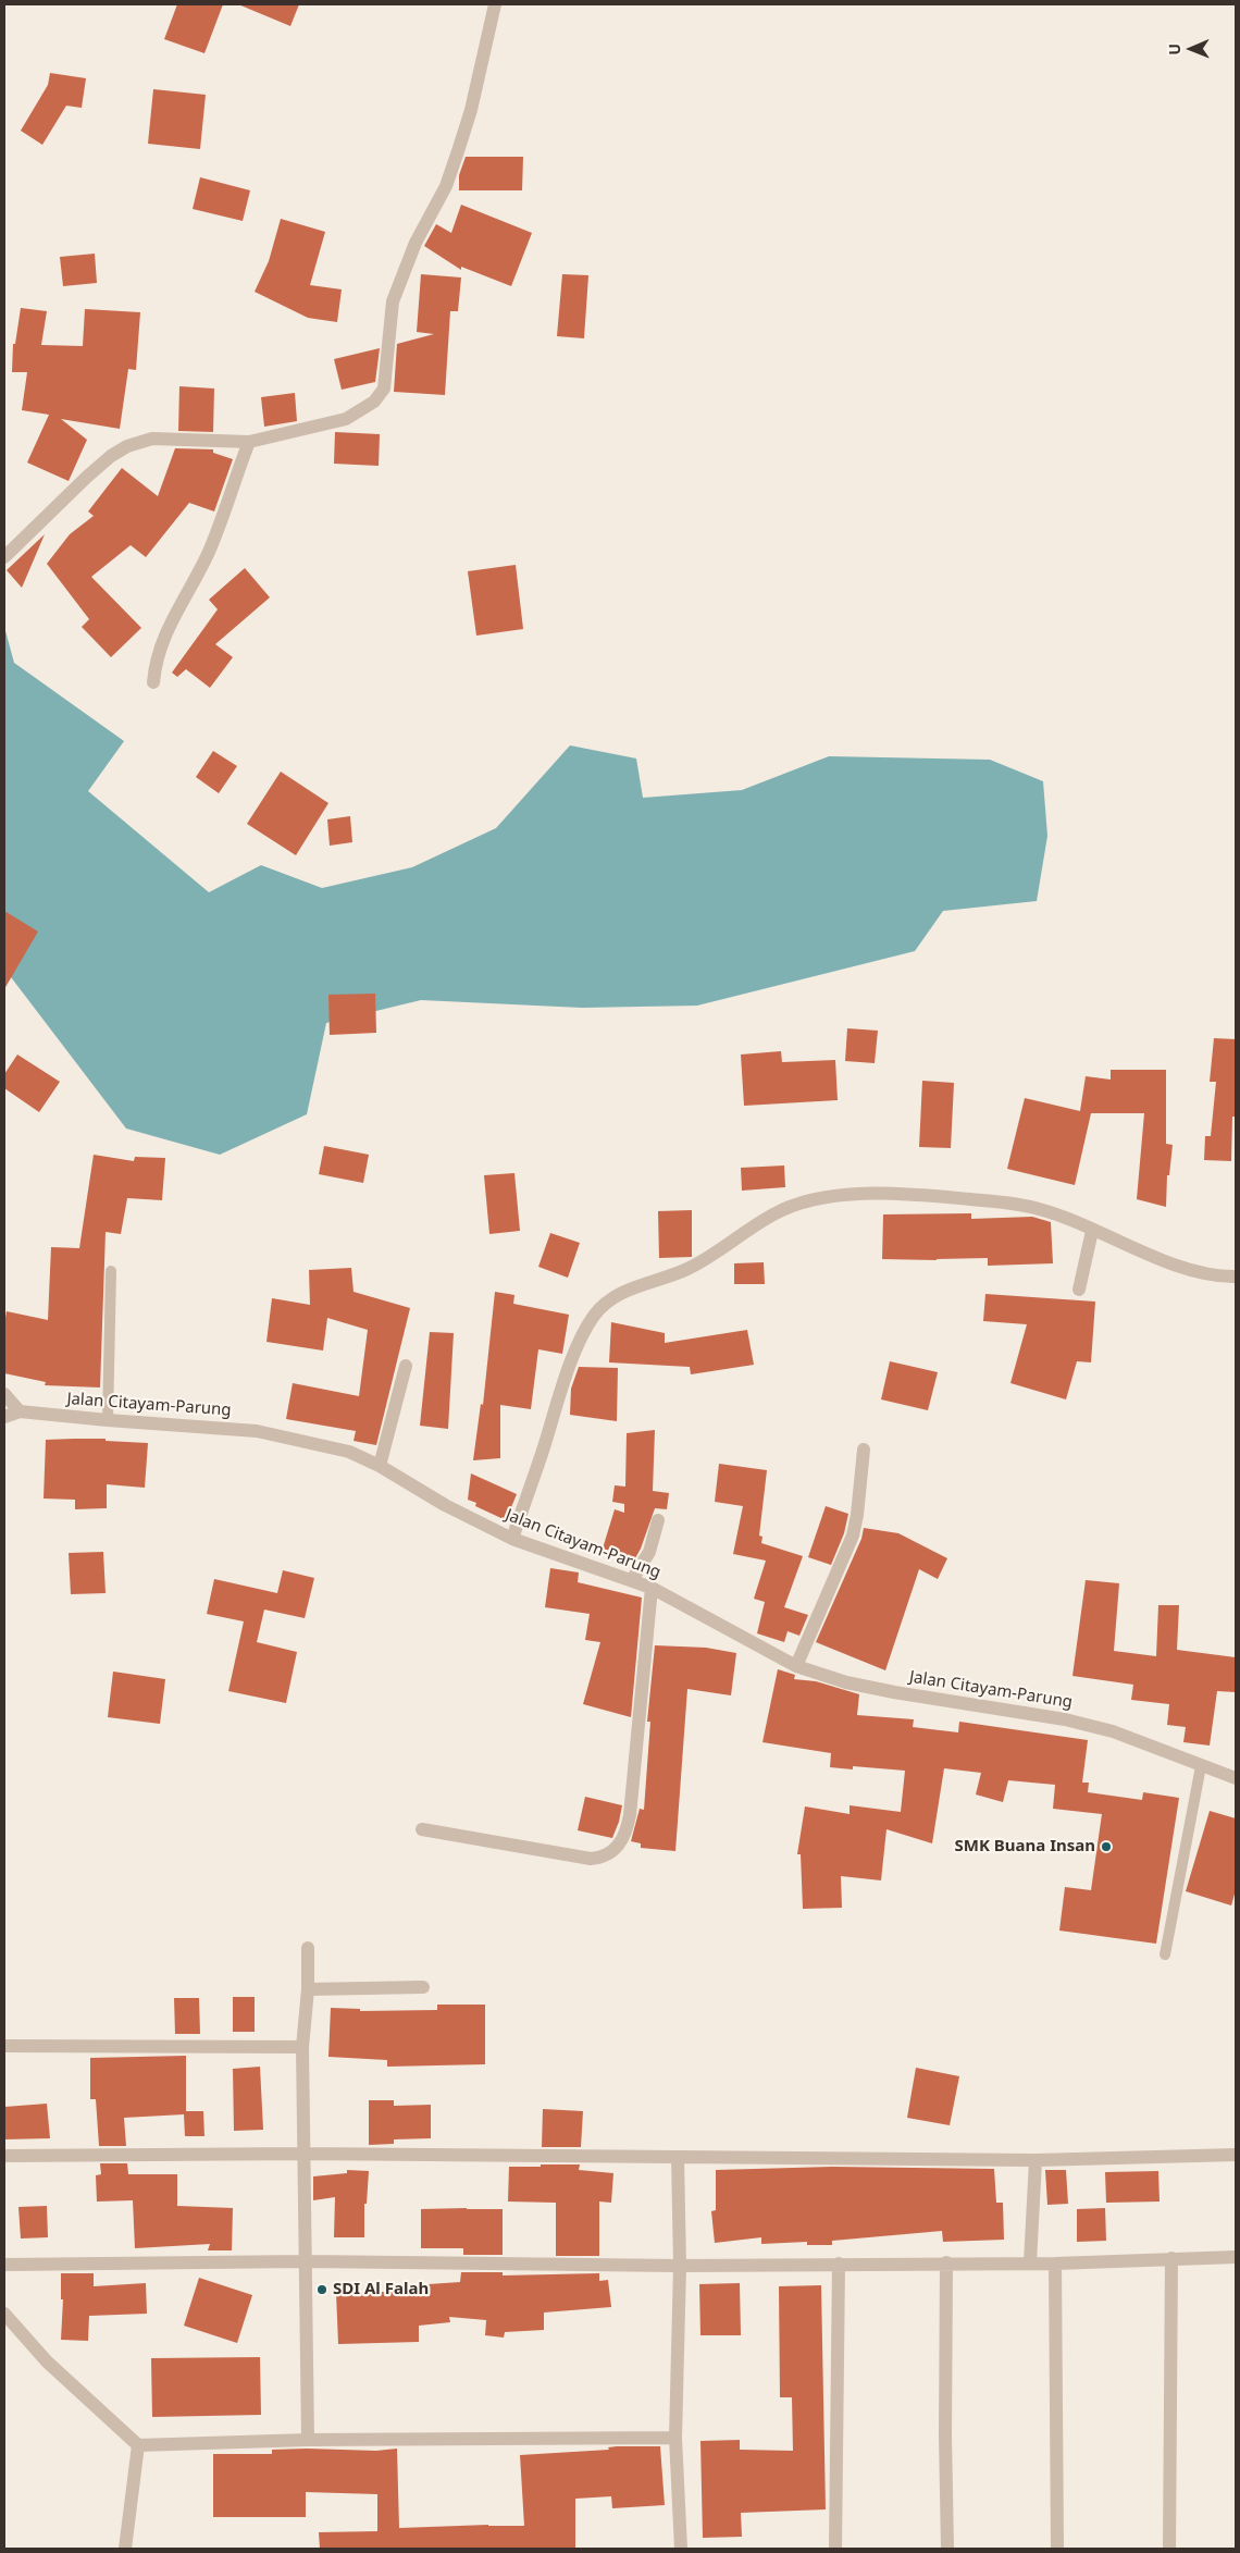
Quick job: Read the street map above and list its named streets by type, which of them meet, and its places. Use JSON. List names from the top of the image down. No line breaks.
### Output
{"streets":{"street":["Jalan Citayam-Parung"]},"places":["SMK Buana Insan","SDI Al Falah"],"north":"left"}
